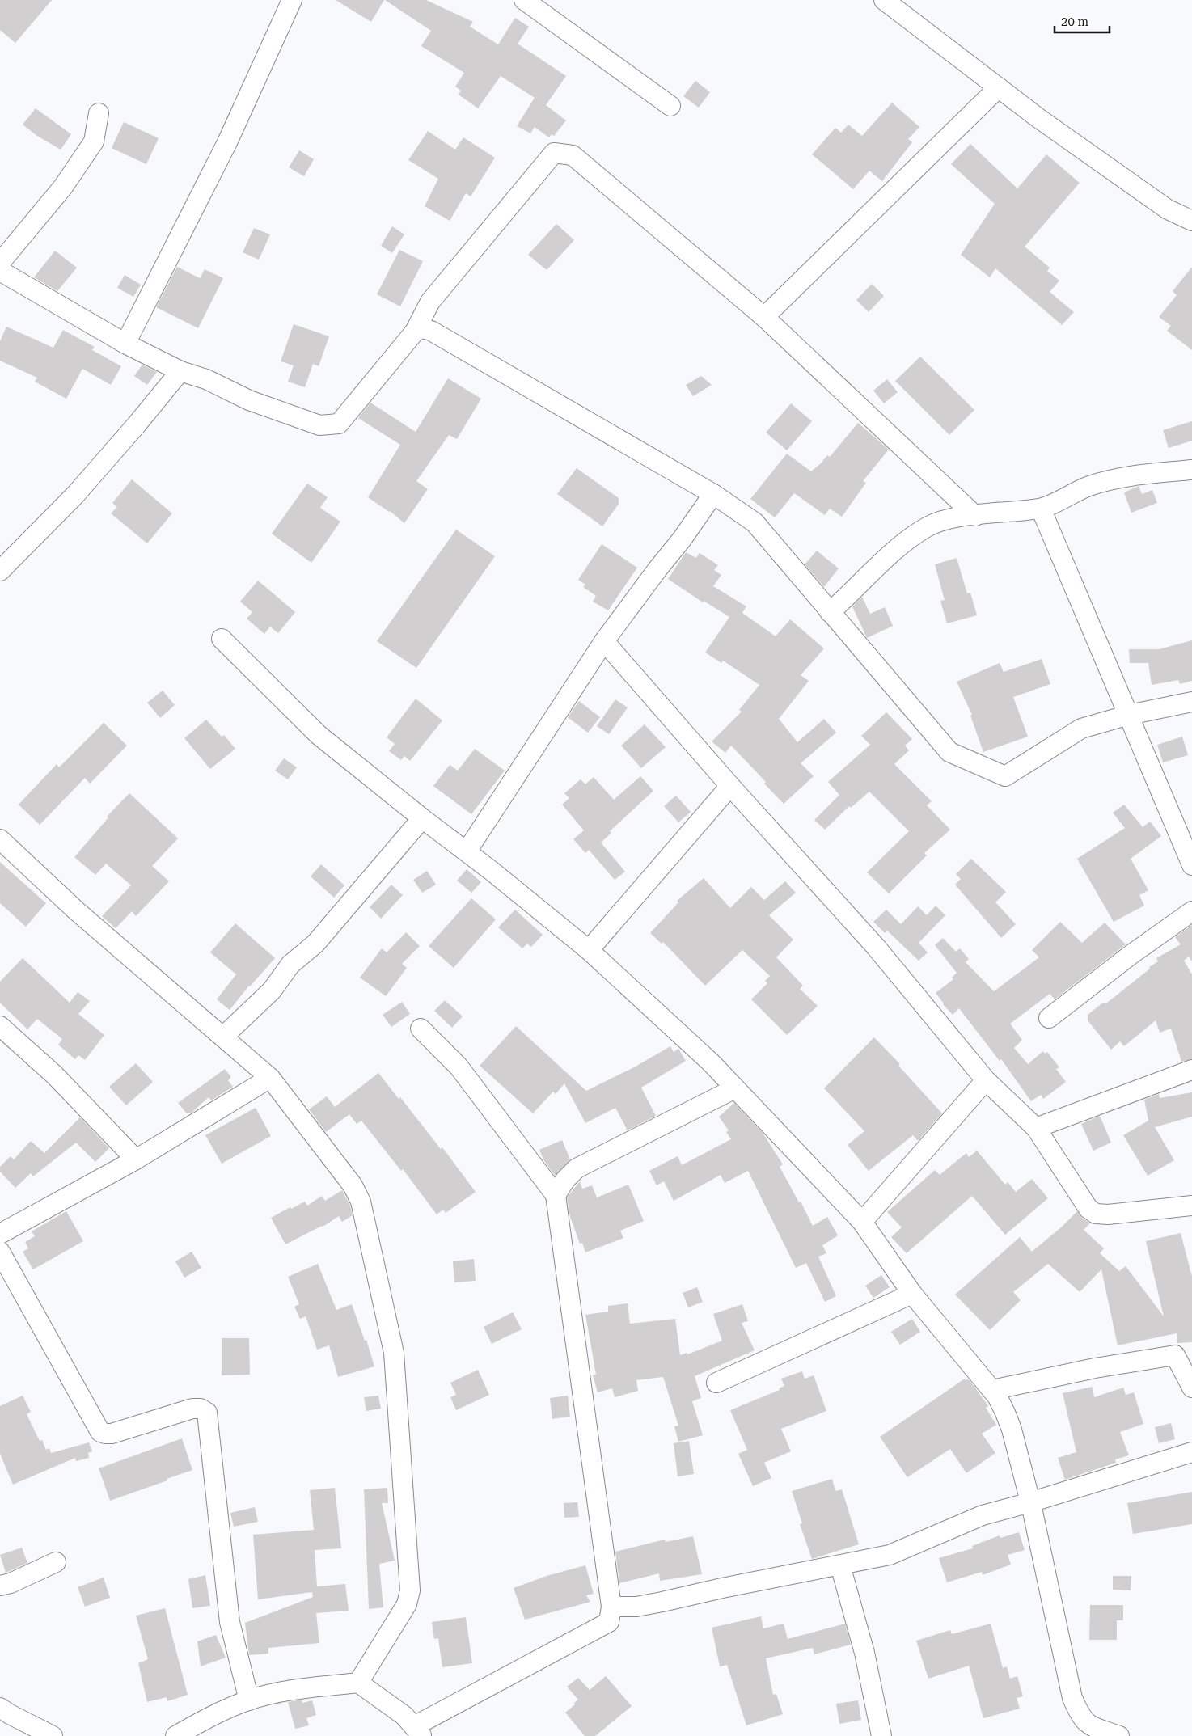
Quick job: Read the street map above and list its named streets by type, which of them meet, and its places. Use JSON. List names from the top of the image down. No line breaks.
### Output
{"scale_bar":"20 m"}
